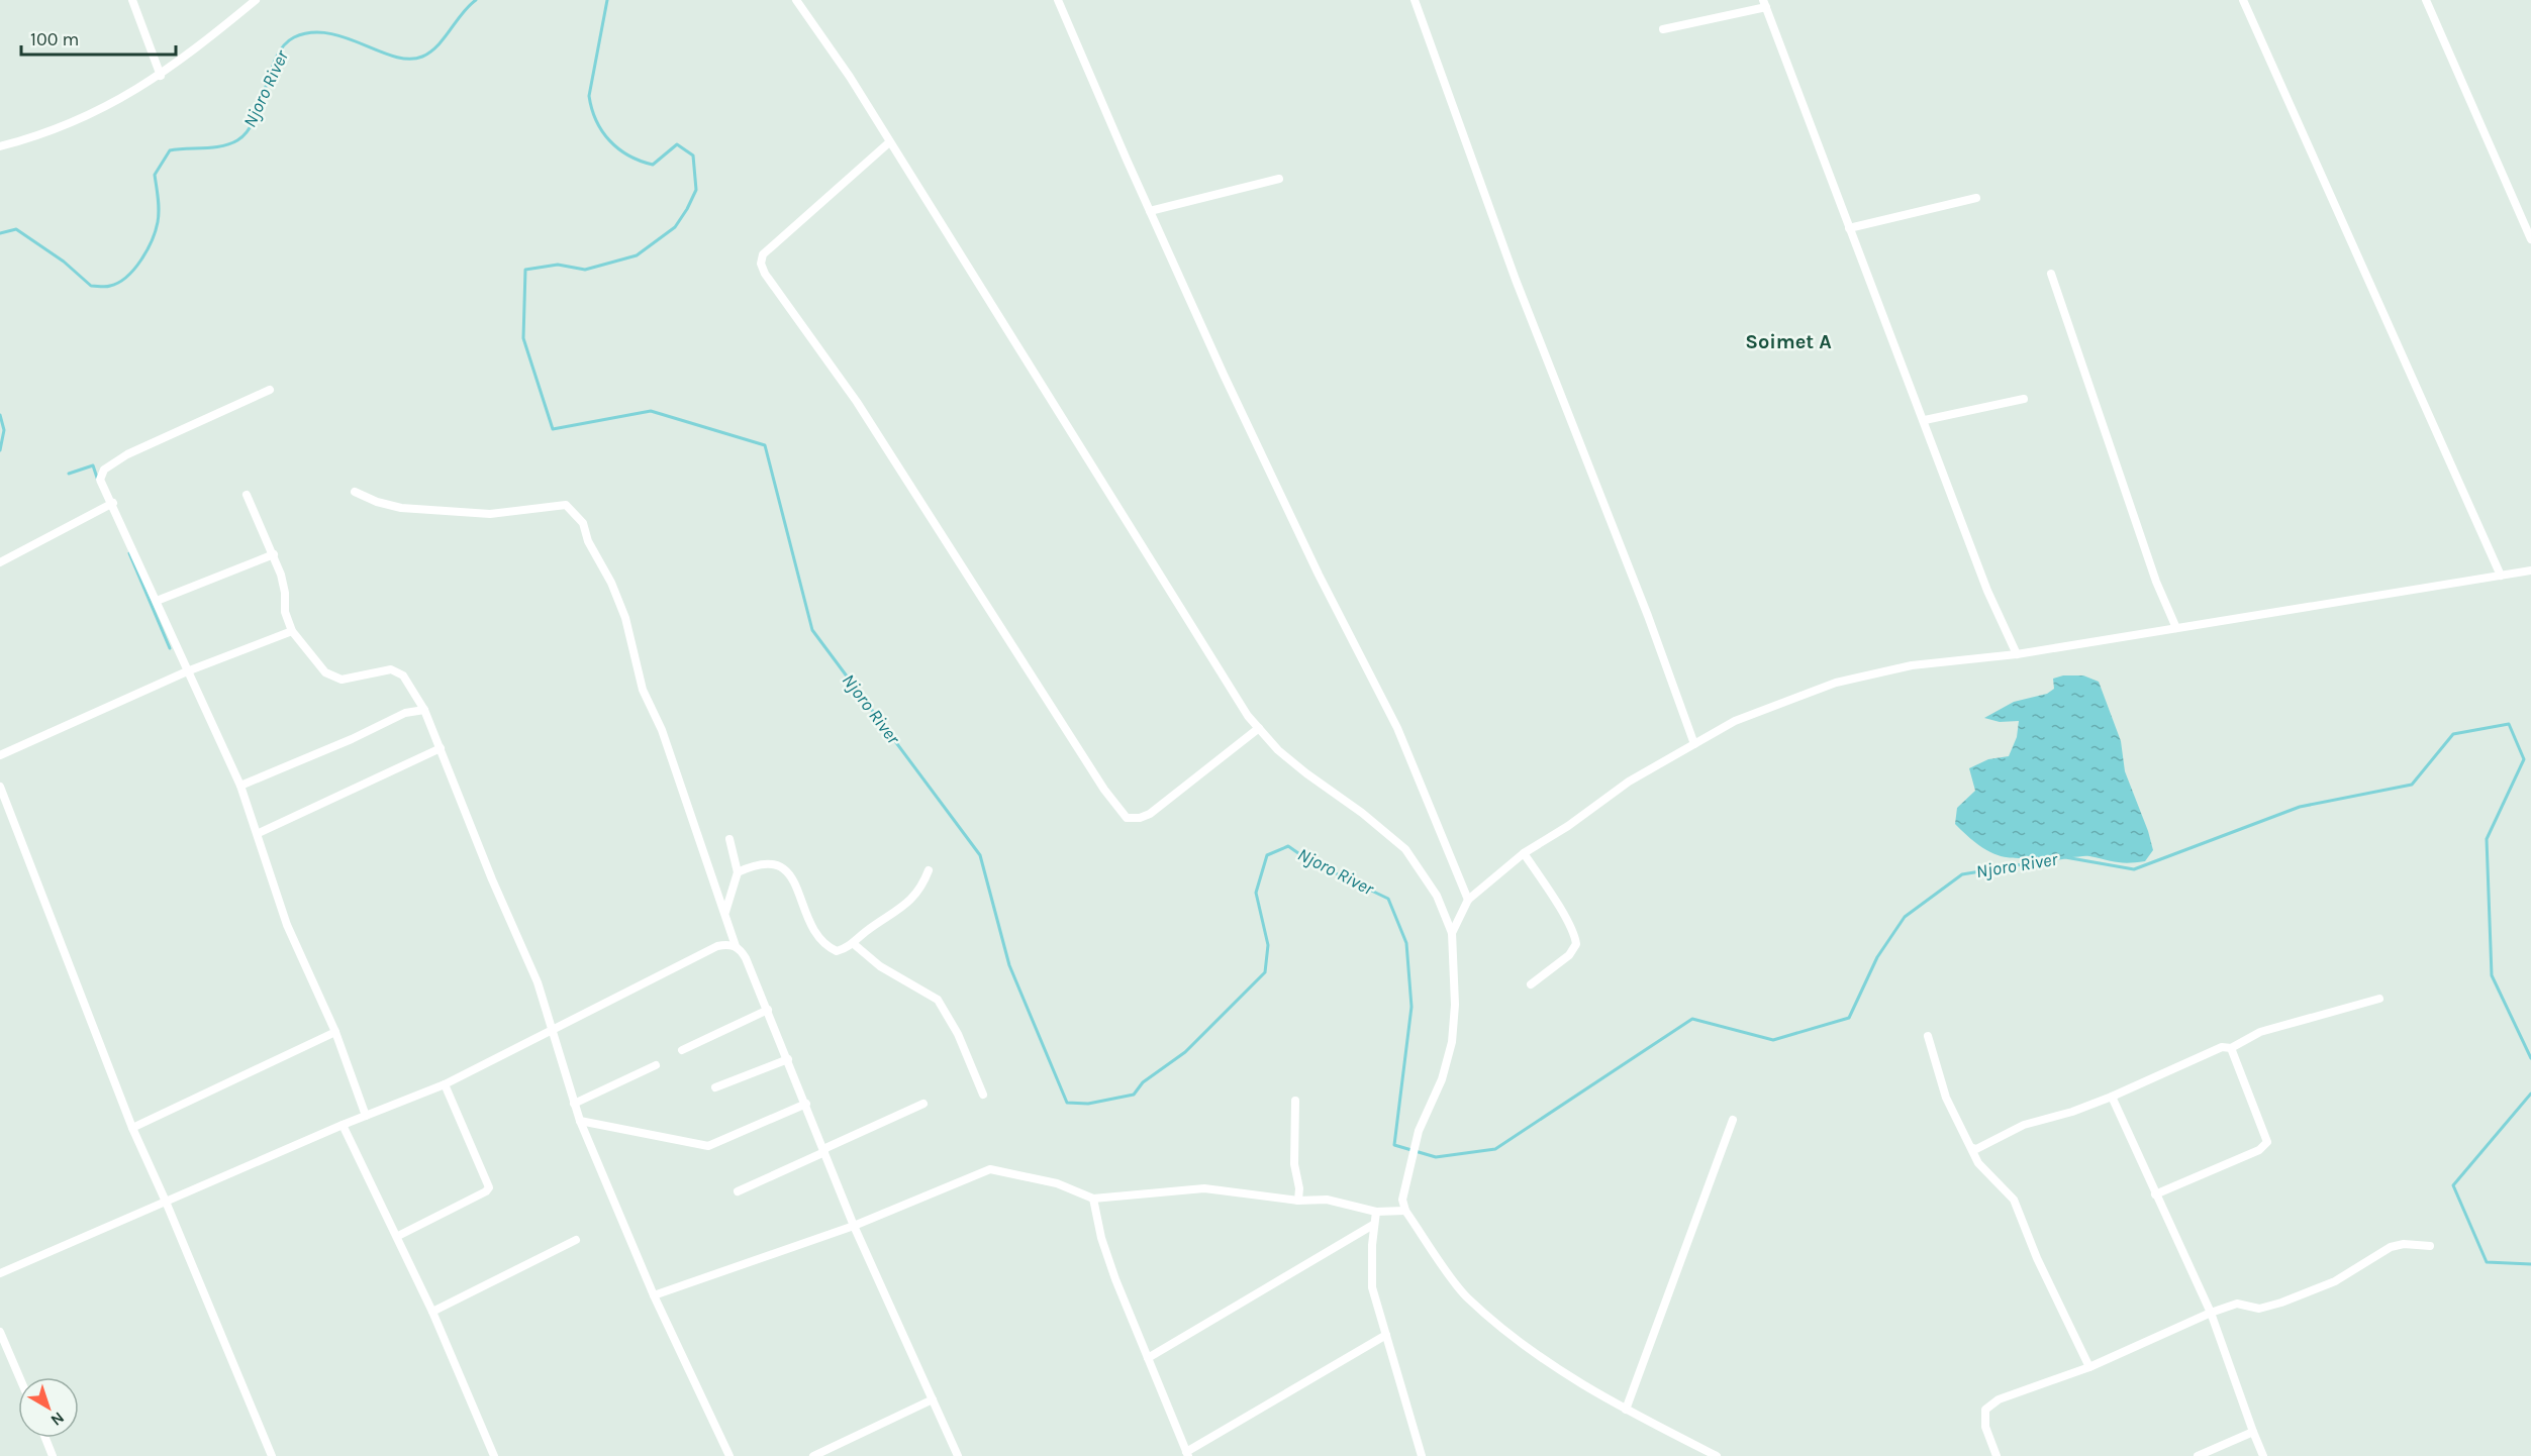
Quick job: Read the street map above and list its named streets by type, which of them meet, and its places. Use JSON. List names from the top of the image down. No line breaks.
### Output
{"districts":["Soimet A"],"water":["Njoro River"],"scale_bar":"100 m","north":"bottom right"}
